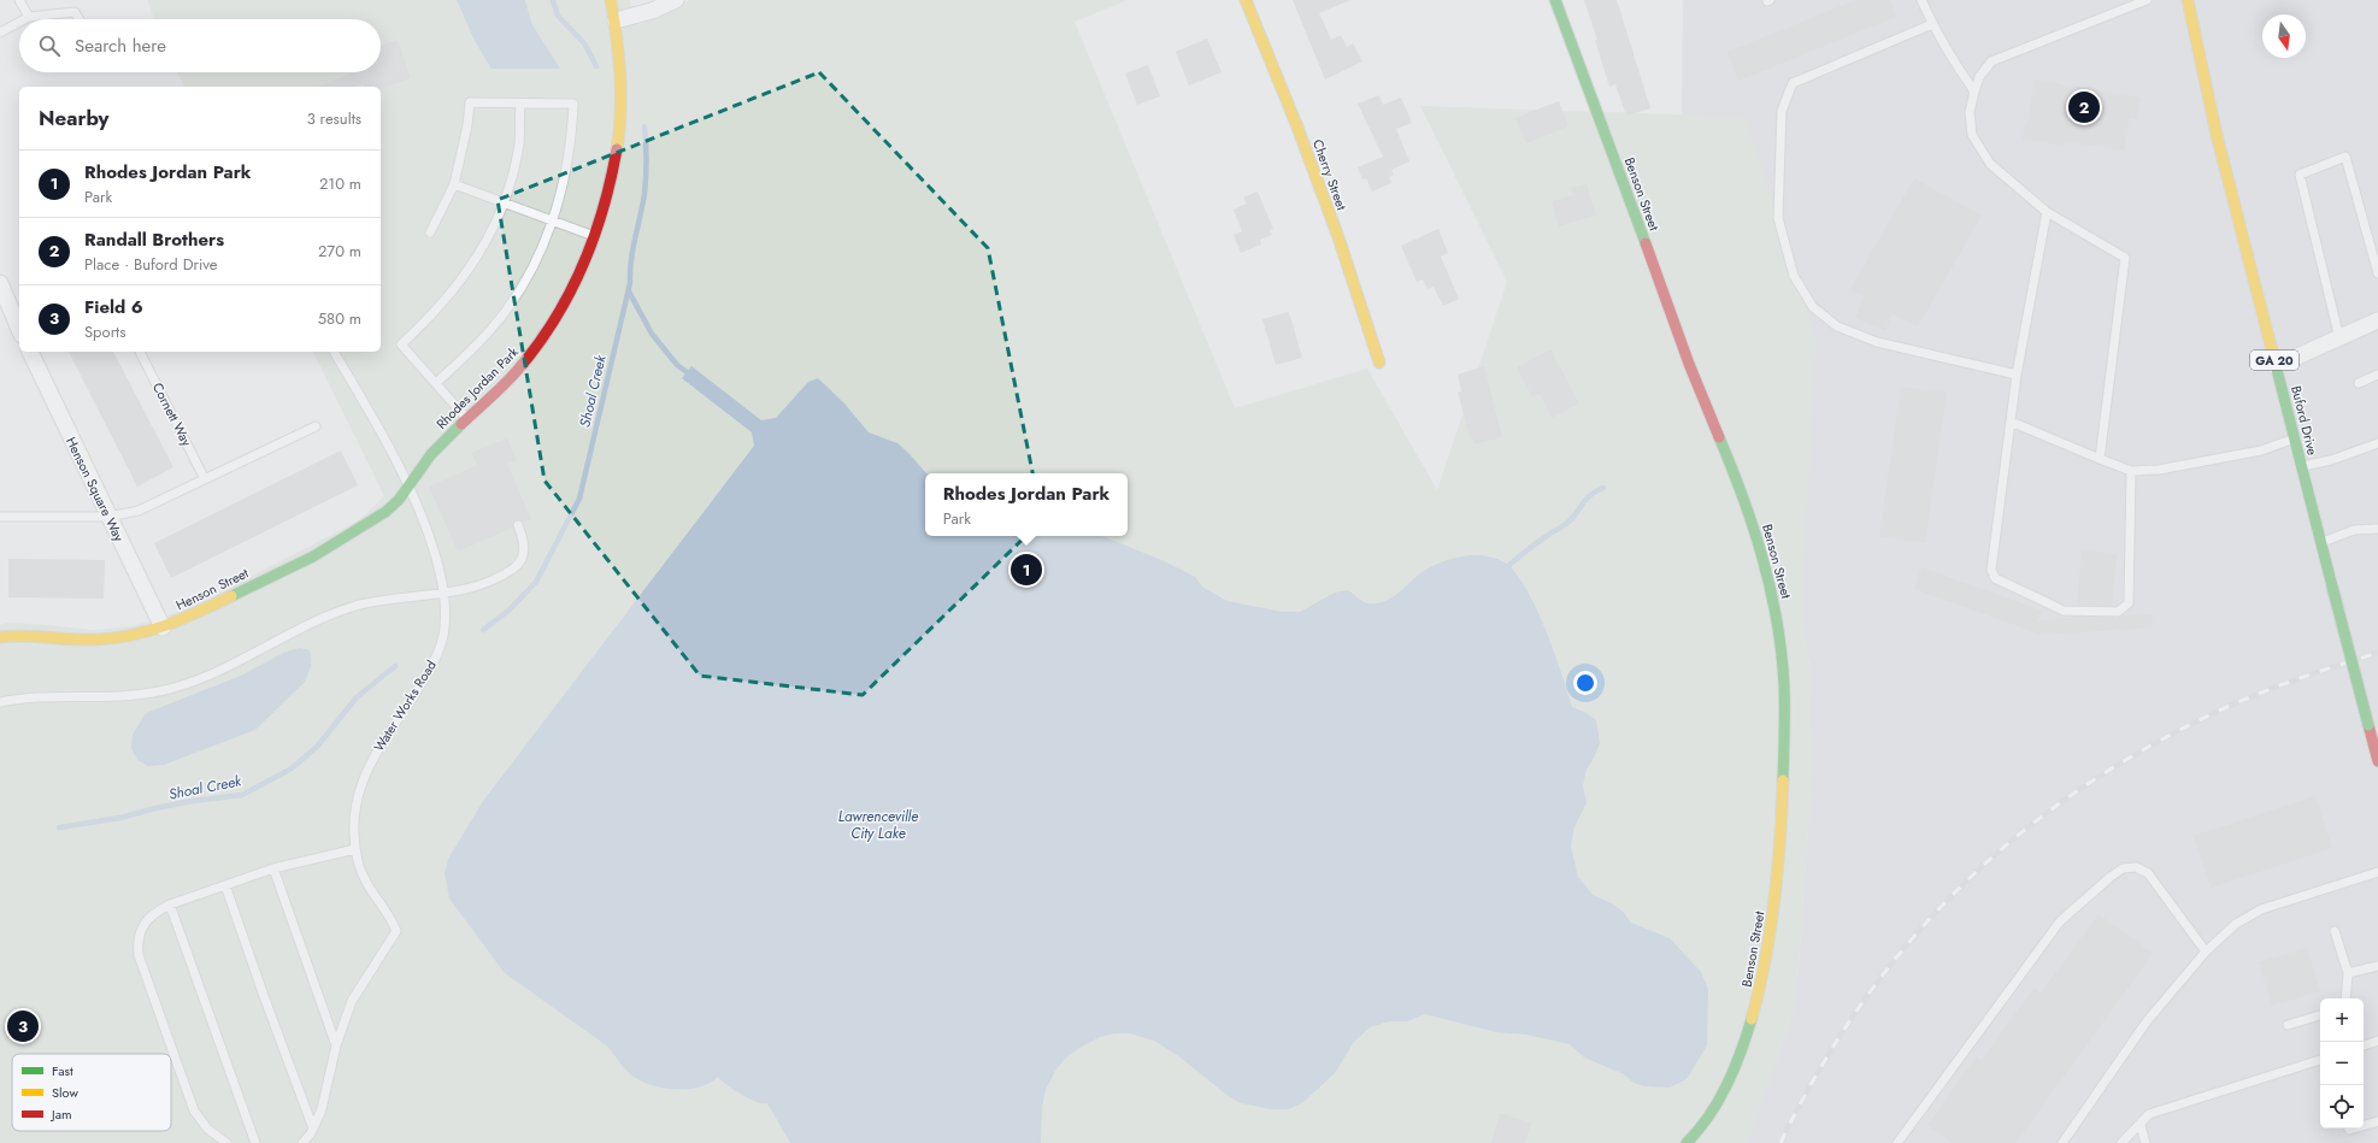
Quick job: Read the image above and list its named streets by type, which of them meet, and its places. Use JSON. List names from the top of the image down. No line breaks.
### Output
{"streets":{"main road":["Cherry Street","Benson Street","GA 20","Rhodes Jordan Park","Buford Drive","Henson Street"],"street":["Henson Square Way"],"lane":["Cornett Way","Water Works Road"]},"crossings":[["Rhodes Jordan Park","Henson Street"],["Rhodes Jordan Park","Water Works Road"],["Henson Square Way","Henson Street"],["Henson Street","Water Works Road"]],"water":["Shoal Creek","Lawrenceville City Lake"],"legend":["Fast","Slow","Jam"],"north":"bottom","page":{"search":"Search here","heading":["Nearby","3 results"],"pins":["2","1","3"],"list":[{"mark":"1","name":"Rhodes Jordan Park","note":"Park","value":"210 m"},{"mark":"2","name":"Randall Brothers","note":"Place · Buford Drive","value":"270 m"},{"mark":"3","name":"Field 6","note":"Sports","value":"580 m"}],"popup":["Rhodes Jordan Park","Park"],"map_buttons":["+","−"]}}
